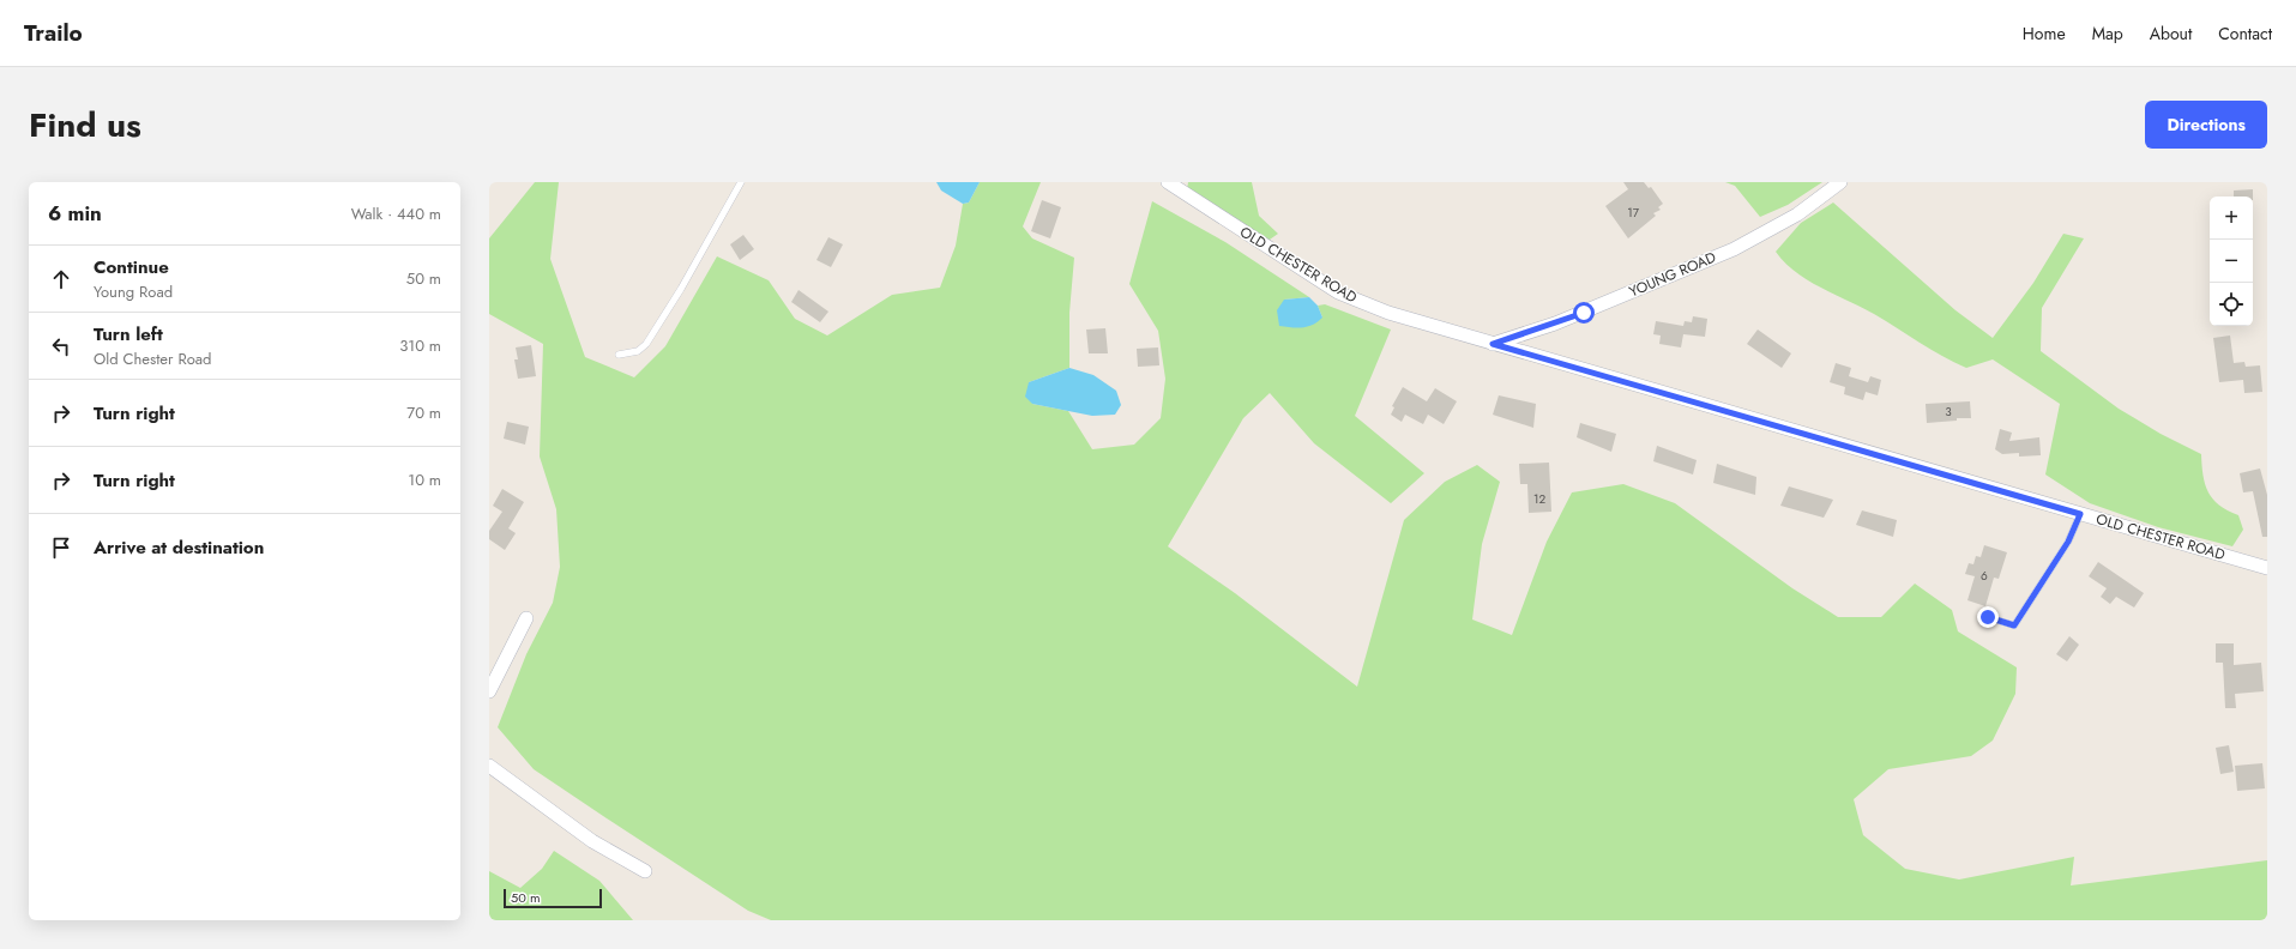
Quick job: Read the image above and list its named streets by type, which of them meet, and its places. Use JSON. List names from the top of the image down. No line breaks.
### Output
{"streets":{"street":["OLD CHESTER ROAD","YOUNG ROAD"]},"crossings":[["OLD CHESTER ROAD","YOUNG ROAD"]],"house_numbers":["17","3","12","6"],"scale_bar":"50 m","page":{"header":"Trailo","nav":["Home","Map","About","Contact"],"title":"Find us","buttons":"Directions","heading":["6 min","Walk · 440 m"],"map_buttons":["+","−"],"list":[["Continue","Young Road","50 m"],["Turn left","Old Chester Road","310 m"],["Turn right","70 m"],["Turn right","10 m"],"Arrive at destination"],"scale":"50 m"}}
